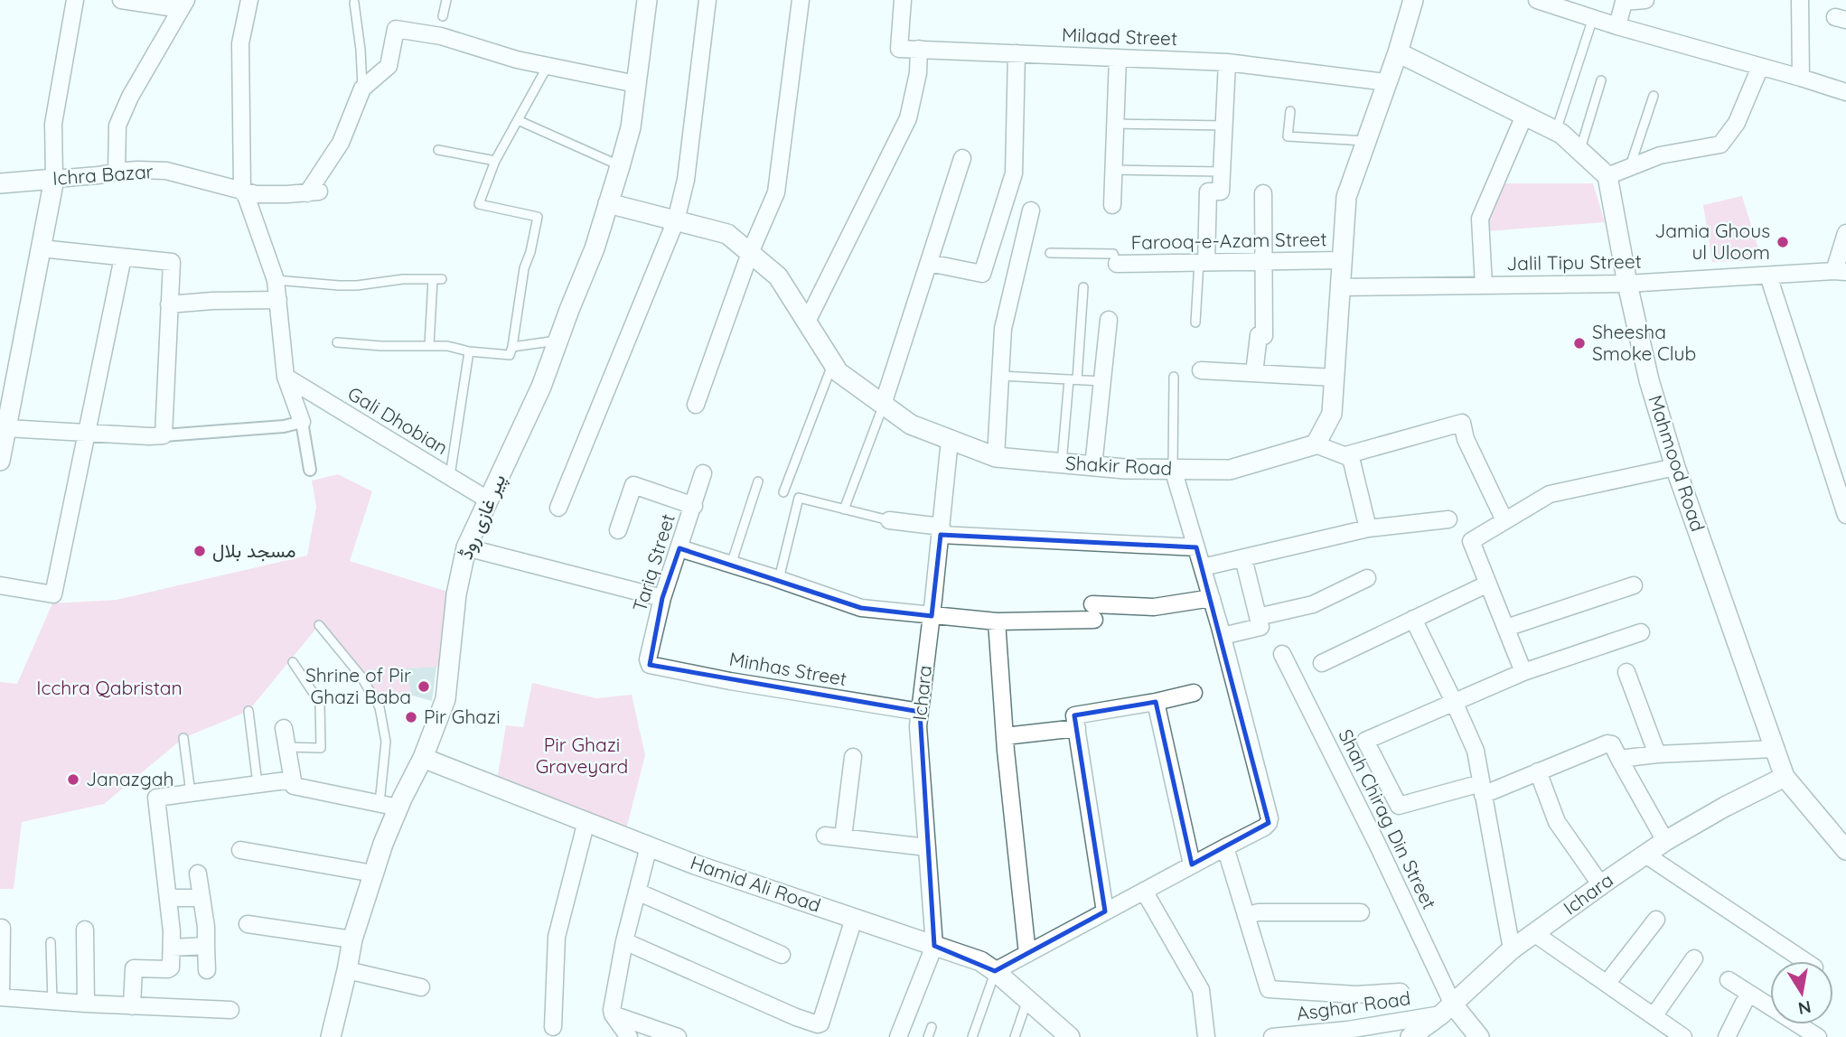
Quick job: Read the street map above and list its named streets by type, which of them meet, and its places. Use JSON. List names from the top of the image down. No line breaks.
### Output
{"streets":{"street":["Milaad Street","Ichra Bazar","Farooq-e-Azam Street","Jalil Tipu Street","Gali Dhobian","Mahmood Road","Shakir Road","پیر غازی روڈ","Tariq Street","Minhas Street","Ichara","Shah Chirag Din Street","Hamid Ali Road","Asghar Road"]},"crossings":[["Jalil Tipu Street","Mahmood Road"],["Gali Dhobian","پیر غازی روڈ"],["Mahmood Road","Ichara"],["Shakir Road","پیر غازی روڈ"],["Shakir Road","Ichara"],["پیر غازی روڈ","Hamid Ali Road"],["Tariq Street","Minhas Street"],["Minhas Street","Ichara"],["Ichara","Shah Chirag Din Street"],["Ichara","Hamid Ali Road"],["Ichara","Asghar Road"],["Shah Chirag Din Street","Asghar Road"]],"parks":["Icchra Qabristan","Pir Ghazi Graveyard"],"places":["Jamia Ghous ul Uloom","Sheesha Smoke Club","مسجد بلال","Shrine of Pir Ghazi Baba","Pir Ghazi","Janazgah"],"north":"bottom"}
